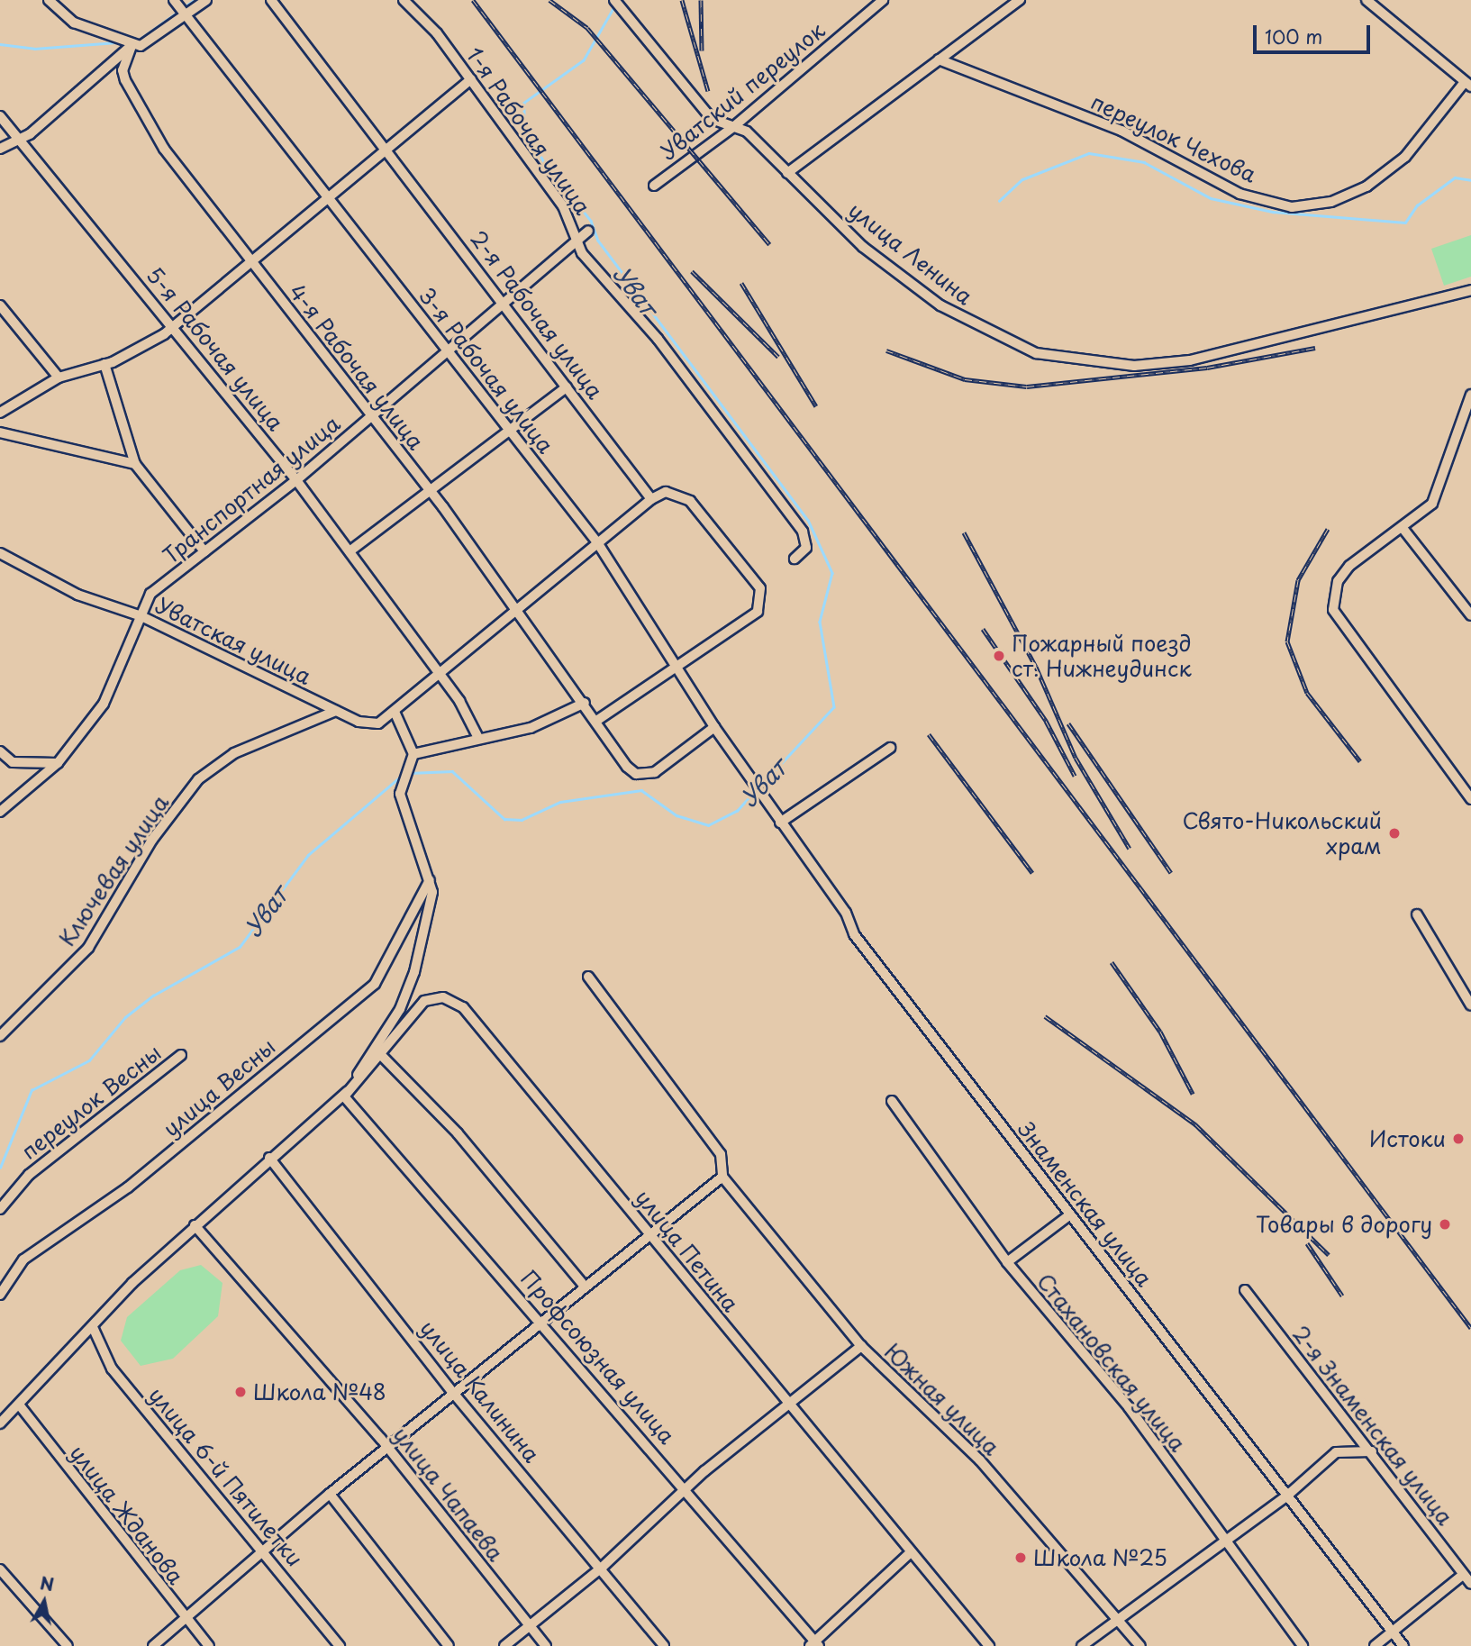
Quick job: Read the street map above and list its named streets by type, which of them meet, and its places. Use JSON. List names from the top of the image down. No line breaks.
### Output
{"streets":{"street":["Уватский переулок","1-я Рабочая улица","переулок Чехова","улица Ленина","2-я Рабочая улица","5-я Рабочая улица","4-я Рабочая улица","3-я Рабочая улица","Транспортная улица","Уватская улица","Ключевая улица","улица Весны","переулок Весны","Знаменская улица","улица Петина","Профсоюзная улица","Стахановская улица","улица Калинина","Южная улица","2-я Знаменская улица","улица 6-й Пятилетки","улица Чапаева","улица Жданова"]},"crossings":[["Уватский переулок","улица Ленина"],["1-я Рабочая улица","Транспортная улица"],["2-я Рабочая улица","Транспортная улица"],["5-я Рабочая улица","Транспортная улица"],["4-я Рабочая улица","3-я Рабочая улица"],["4-я Рабочая улица","Транспортная улица"],["3-я Рабочая улица","Транспортная улица"],["3-я Рабочая улица","Знаменская улица"],["Транспортная улица","Уватская улица"],["Уватская улица","Ключевая улица"],["улица Петина","Профсоюзная улица"]],"water":["Уват"],"places":["Пожарный поезд ст. Нижнеудинск","Свято-Никольский храм","Истоки","Товары в дорогу","Школа №48","Школа №25"],"scale_bar":"100 m","north":"top"}
